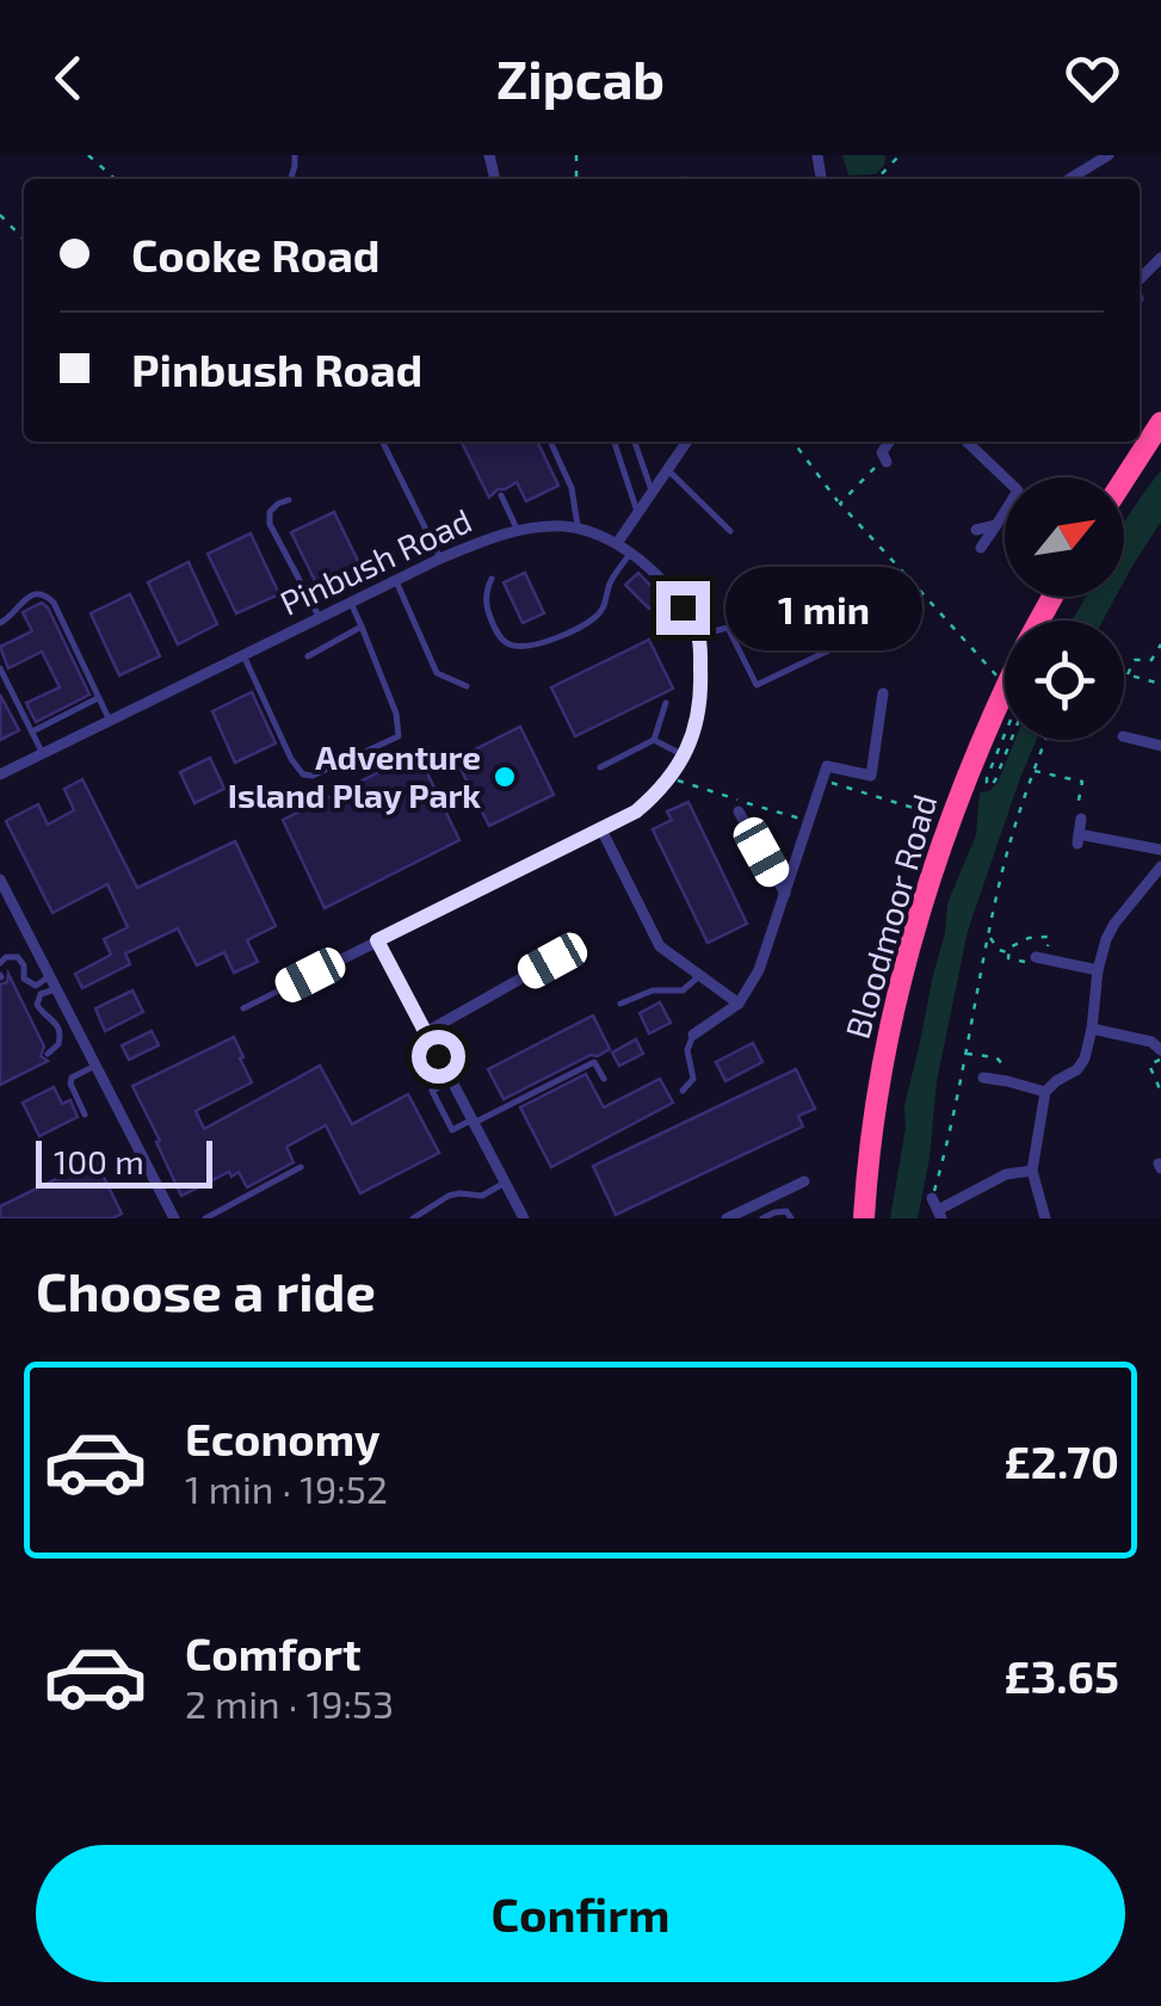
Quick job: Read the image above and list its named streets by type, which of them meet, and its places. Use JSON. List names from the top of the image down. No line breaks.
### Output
{"streets":{"highway":["Bloodmoor Road"],"street":["Pinbush Road"]},"places":["Adventure Island Play Park"],"scale_bar":"100 m","north":"top right","page":{"header":"Zipcab","banner":["Cooke Road","Pinbush Road"],"bubble":"1 min","scale":"100 m","heading":"Choose a ride","list":[{"name":"Economy","note":"1 min · 19:52","value":"£2.70"},{"name":"Comfort","note":"2 min · 19:53","value":"£3.65"}],"buttons":"Confirm"}}
